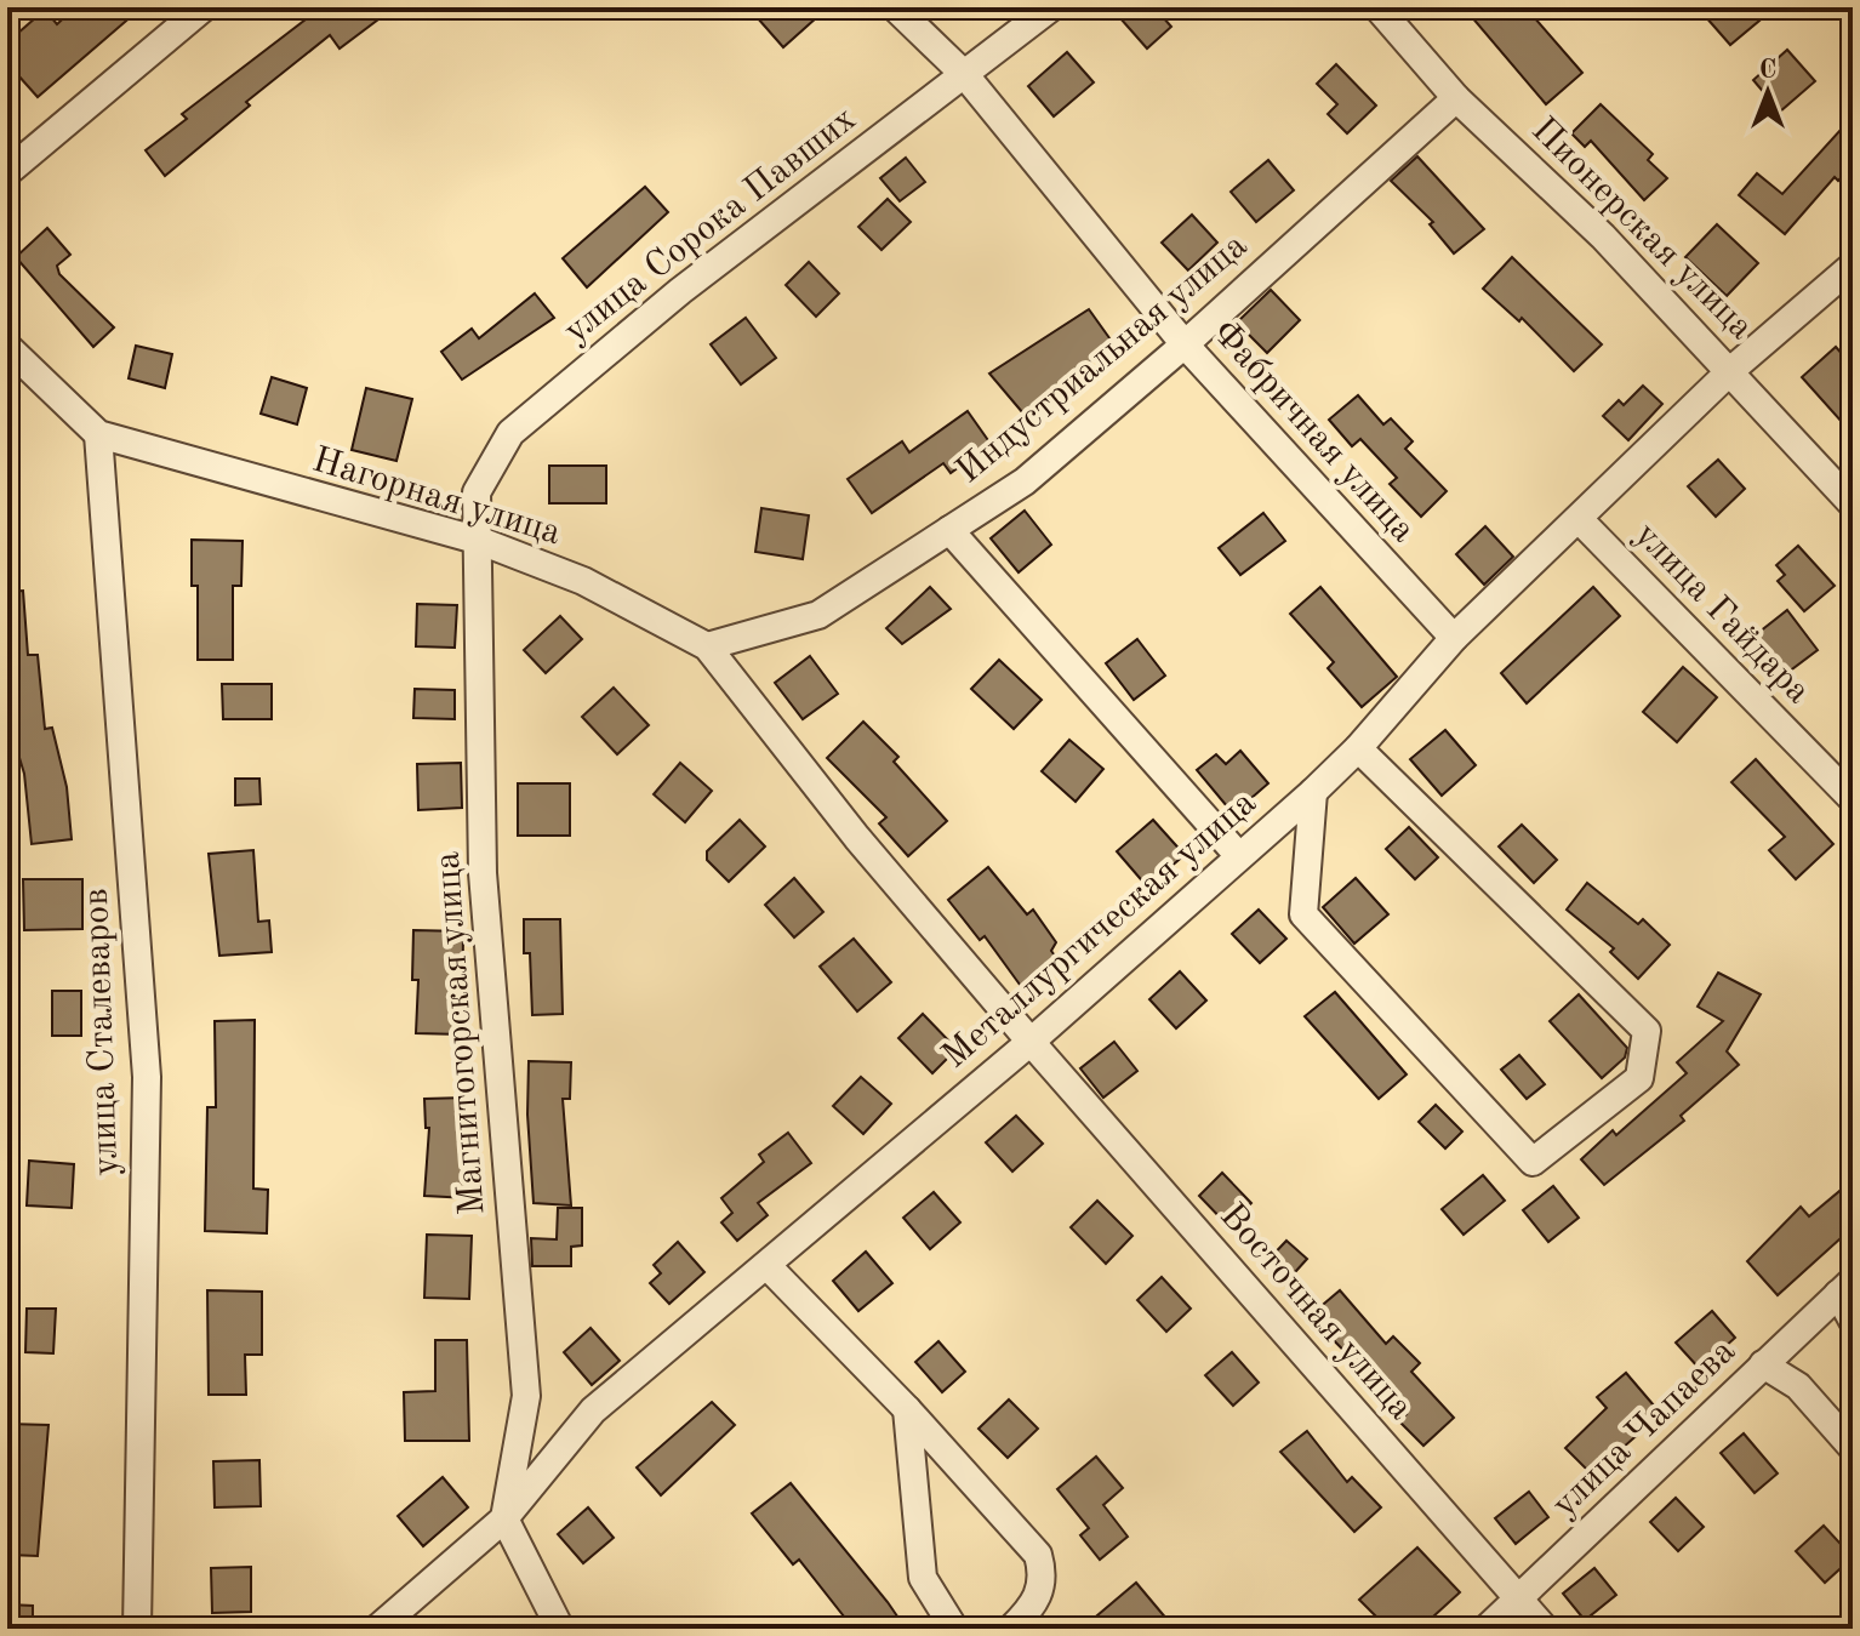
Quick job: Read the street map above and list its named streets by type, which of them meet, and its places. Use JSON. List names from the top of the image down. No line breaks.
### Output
{"streets":{"street":["улица Сорока Павших","Пионерская улица","Индустриальная улица","Фабричная улица","Нагорная улица","улица Гайдара","Металлургическая улица","улица Сталеваров","Магнитогорская улица","Восточная улица","улица Чапаева"]},"crossings":[["улица Сорока Павших","Фабричная улица"],["улица Сорока Павших","Нагорная улица"],["улица Сорока Павших","Магнитогорская улица"],["Пионерская улица","Индустриальная улица"],["Пионерская улица","Металлургическая улица"],["Индустриальная улица","Фабричная улица"],["Индустриальная улица","Нагорная улица"],["Фабричная улица","Металлургическая улица"],["Нагорная улица","Металлургическая улица"],["Нагорная улица","улица Сталеваров"],["Нагорная улица","Магнитогорская улица"],["Нагорная улица","Восточная улица"],["улица Гайдара","Металлургическая улица"],["Металлургическая улица","Магнитогорская улица"],["Металлургическая улица","Восточная улица"],["Восточная улица","улица Чапаева"]],"north":"top"}
